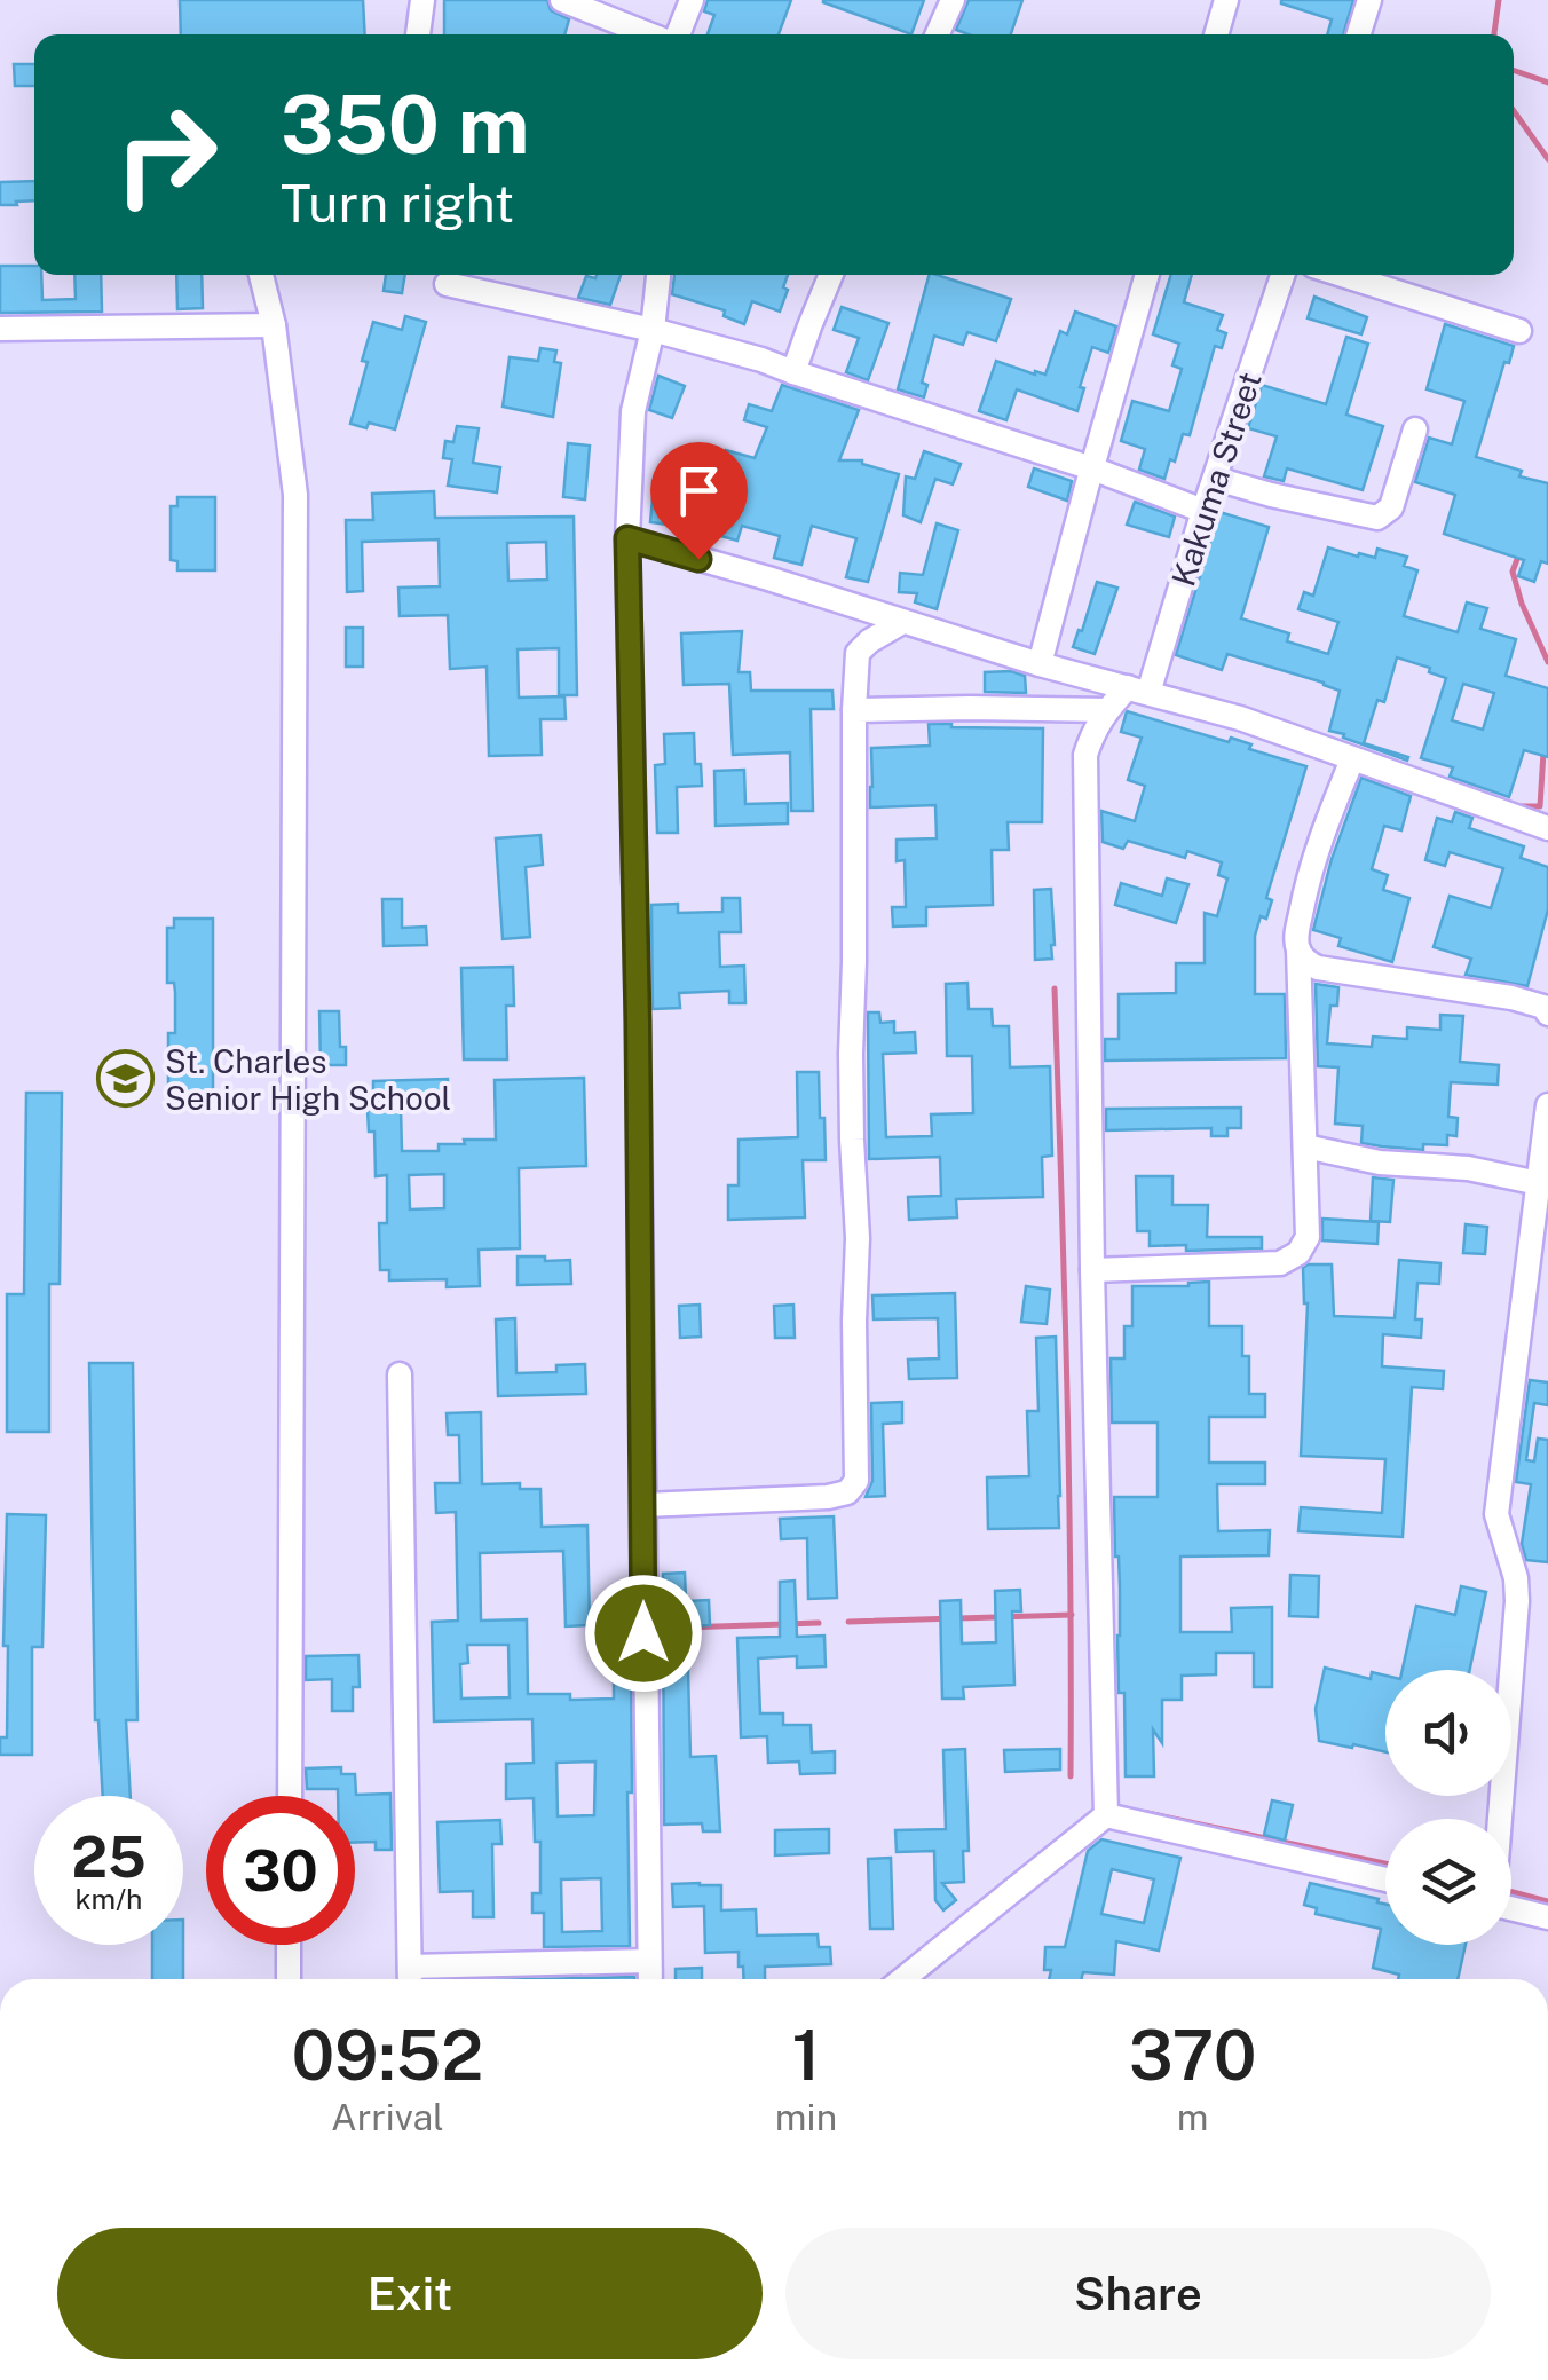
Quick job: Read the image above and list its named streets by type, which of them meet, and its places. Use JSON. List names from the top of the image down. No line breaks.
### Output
{"streets":{"street":["Kakuma Street"]},"places":{"school or university":["St. Charles Senior High School"]},"page":{"turn":["350 m","Turn right"],"speed":"25 km/h","limit":"30","eta":["09:52","Arrival","1","min","370","m"],"buttons":["Exit","Share"]}}
